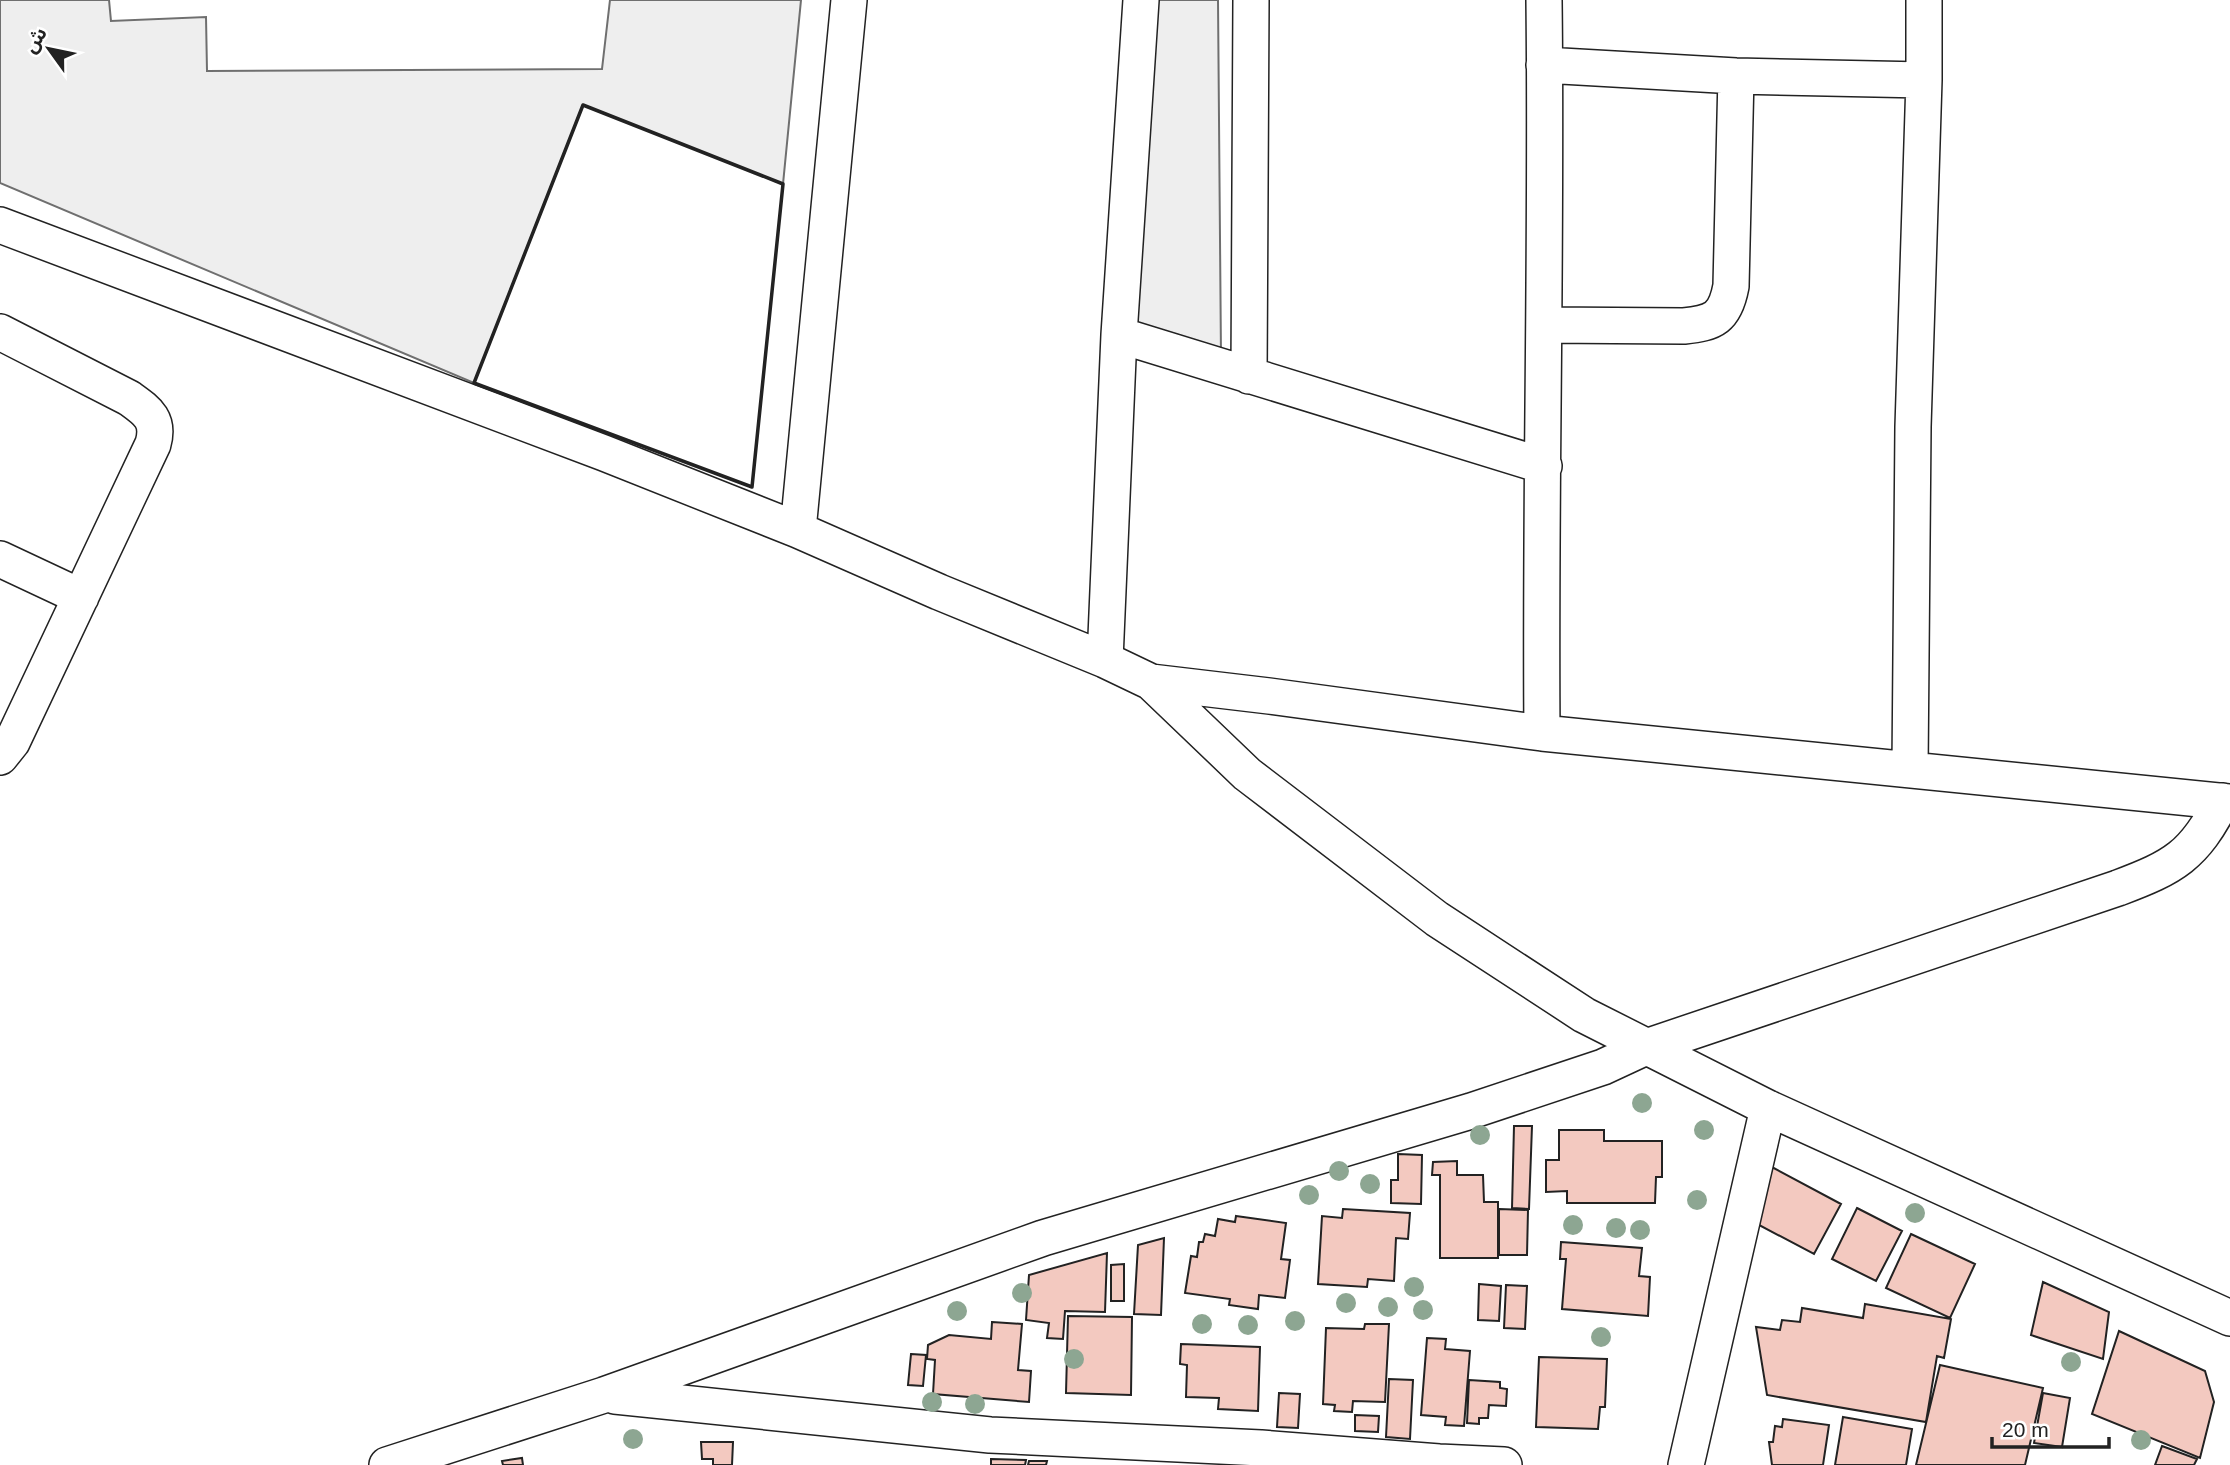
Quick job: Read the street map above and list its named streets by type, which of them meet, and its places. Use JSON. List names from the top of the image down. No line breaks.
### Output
{"scale_bar":"20 m","north":"top left"}
